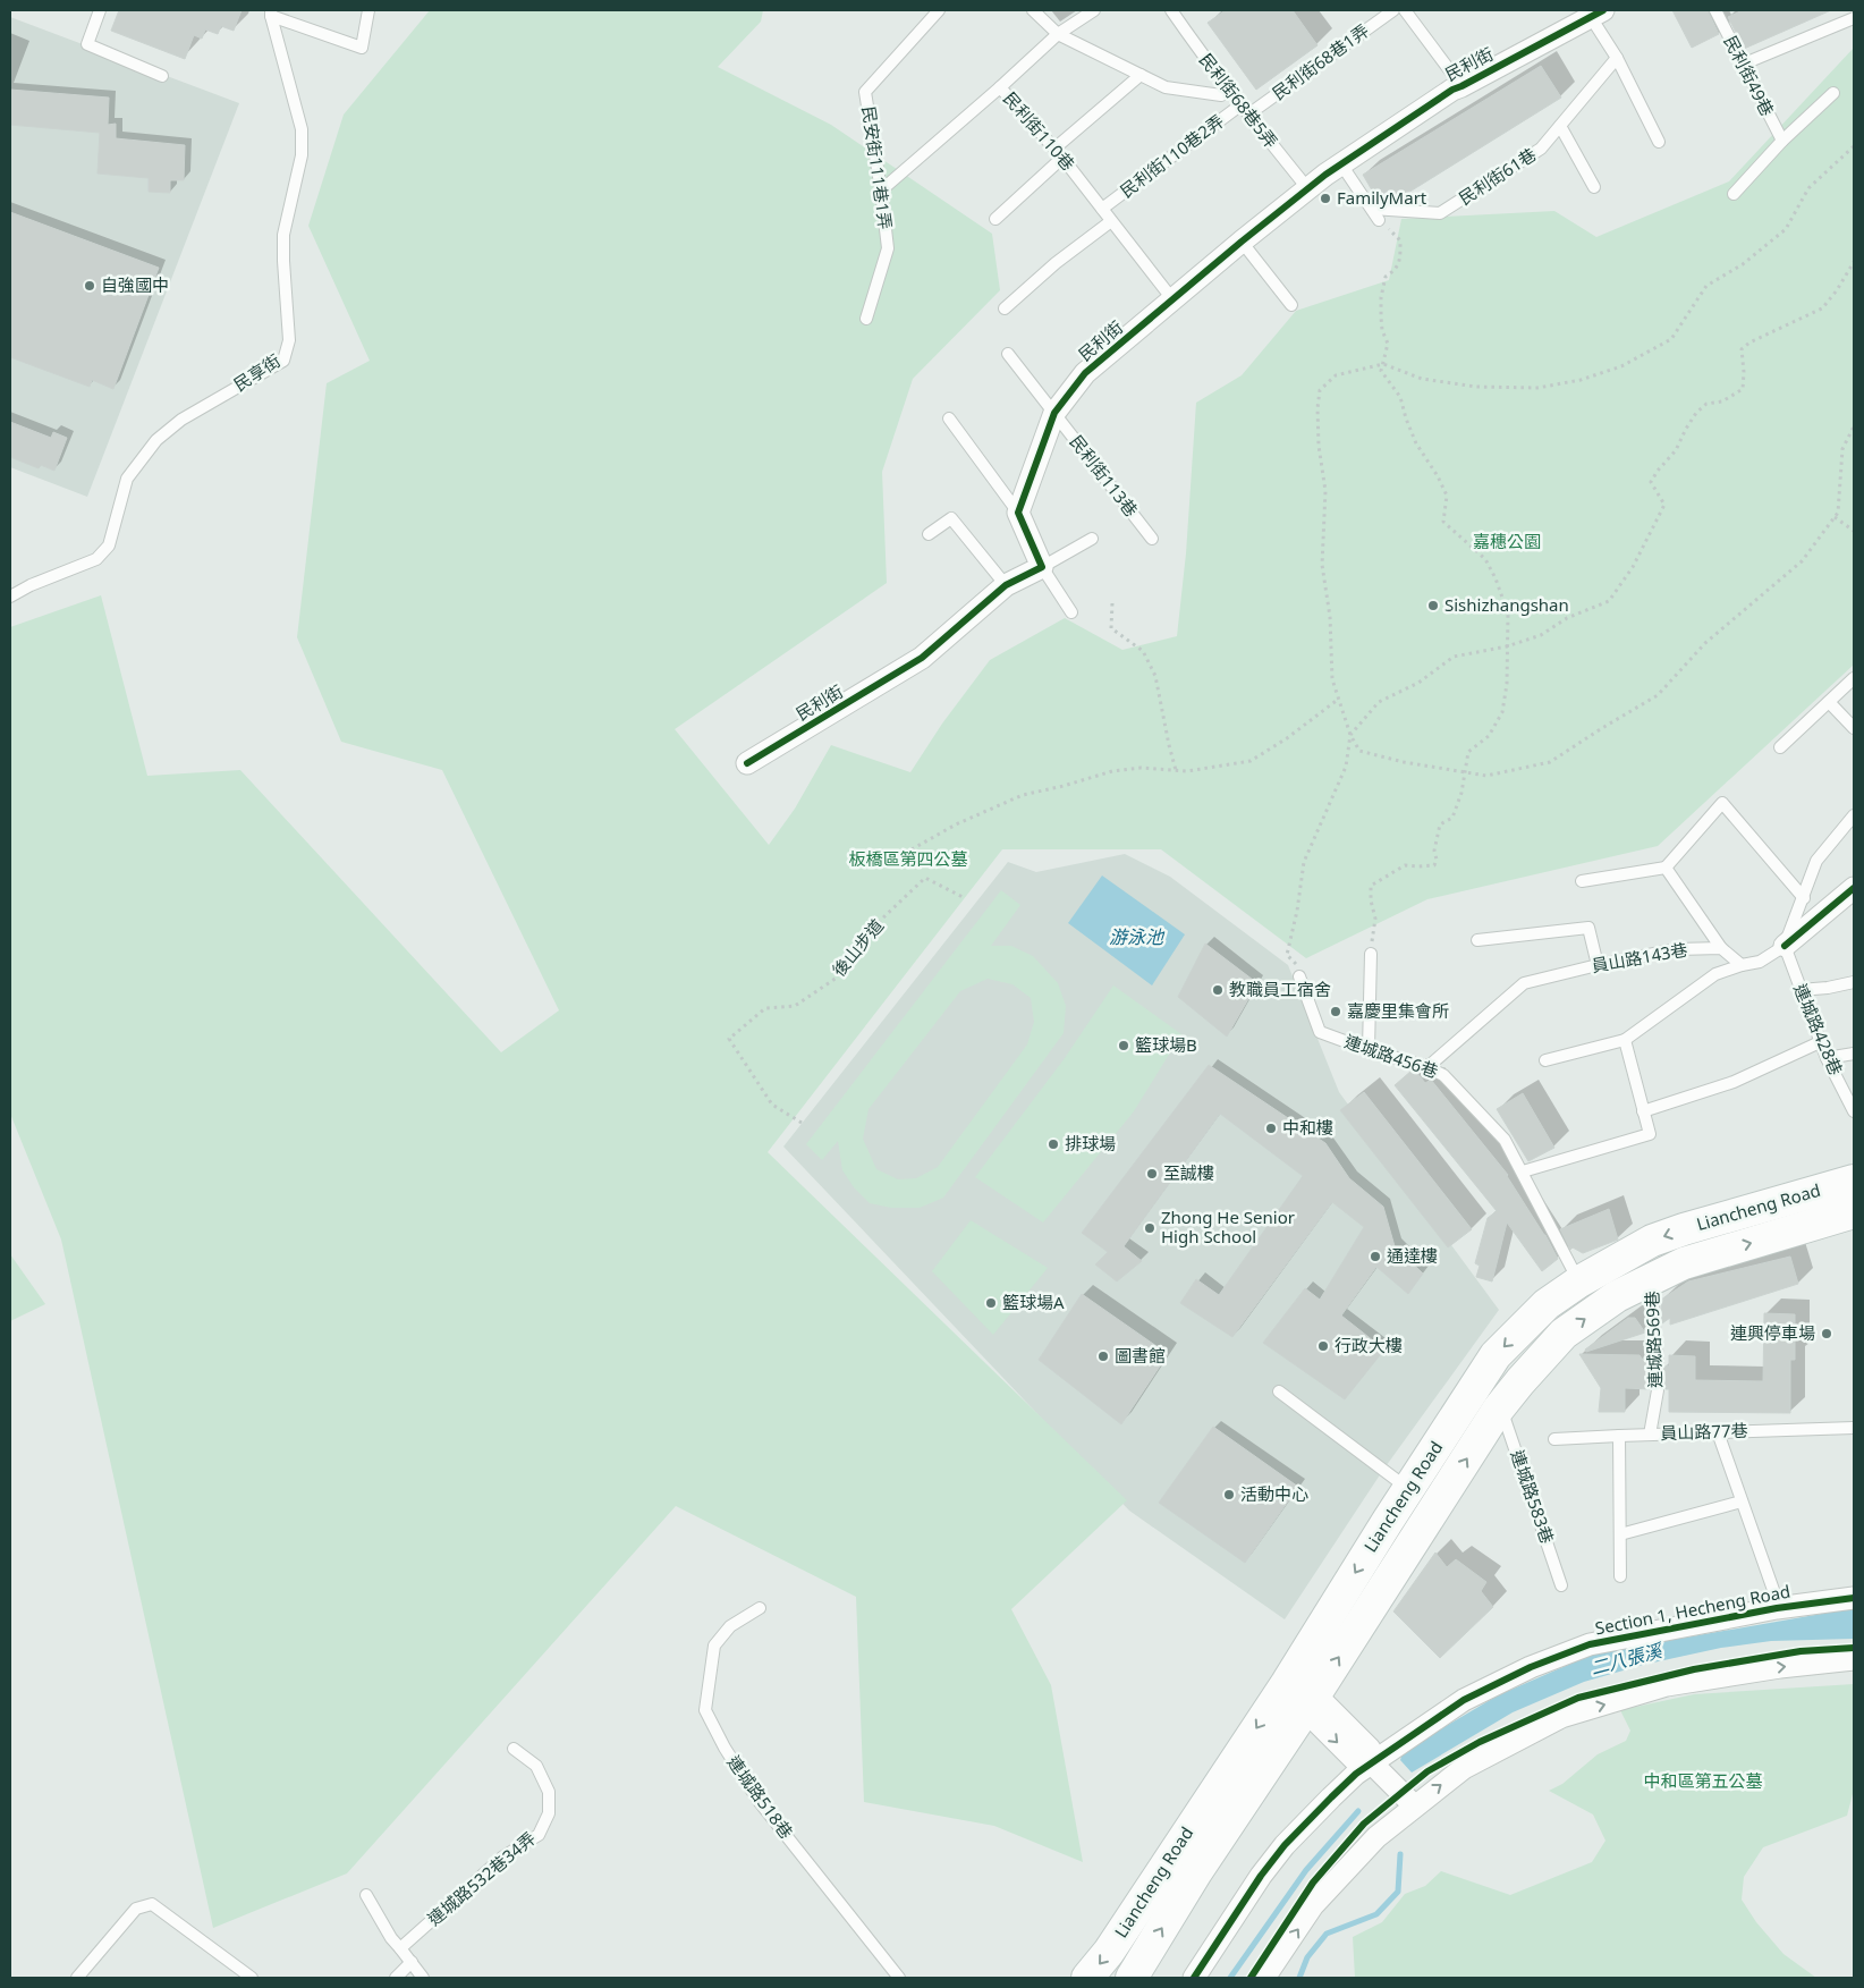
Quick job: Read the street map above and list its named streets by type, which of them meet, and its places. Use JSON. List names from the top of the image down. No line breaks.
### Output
{"streets":{"main road":["Liancheng Road"],"street":["民利街","Section 1, Hecheng Road"],"lane":["民利街68巷1弄","民利街49巷","民利街68巷5弄","民利街110巷","民利街110巷2弄","民安街111巷1弄","民利街61巷","民享街","民利街113巷","員山路143巷","連城路428巷","連城路456巷","連城路569巷","員山路77巷","連城路583巷","連城路518巷","連城路532巷34弄"],"path":["後山步道"]},"crossings":[["民利街68巷1弄","民利街68巷5弄"],["民利街68巷1弄","民利街110巷2弄"],["民利街","民利街68巷5弄"],["民利街","民利街110巷"],["民利街","民利街113巷"],["民利街68巷5弄","民利街110巷2弄"],["民利街110巷","民利街110巷2弄"],["民利街110巷","民安街111巷1弄"],["員山路143巷","連城路456巷"],["連城路456巷","Liancheng Road"],["Liancheng Road","連城路569巷"],["Liancheng Road","連城路583巷"],["連城路569巷","員山路77巷"]],"water":["游泳池","二八張溪"],"parks":["嘉穗公園","板橋區第四公墓","中和區第五公墓"],"places":["FamilyMart","自強國中","Sishizhangshan","教職員工宿舍","嘉慶里集會所","籃球場B","中和樓","排球場","至誠樓","Zhong He Senior High School","通達樓","籃球場A","連興停車場","行政大樓","圖書館","活動中心"]}
